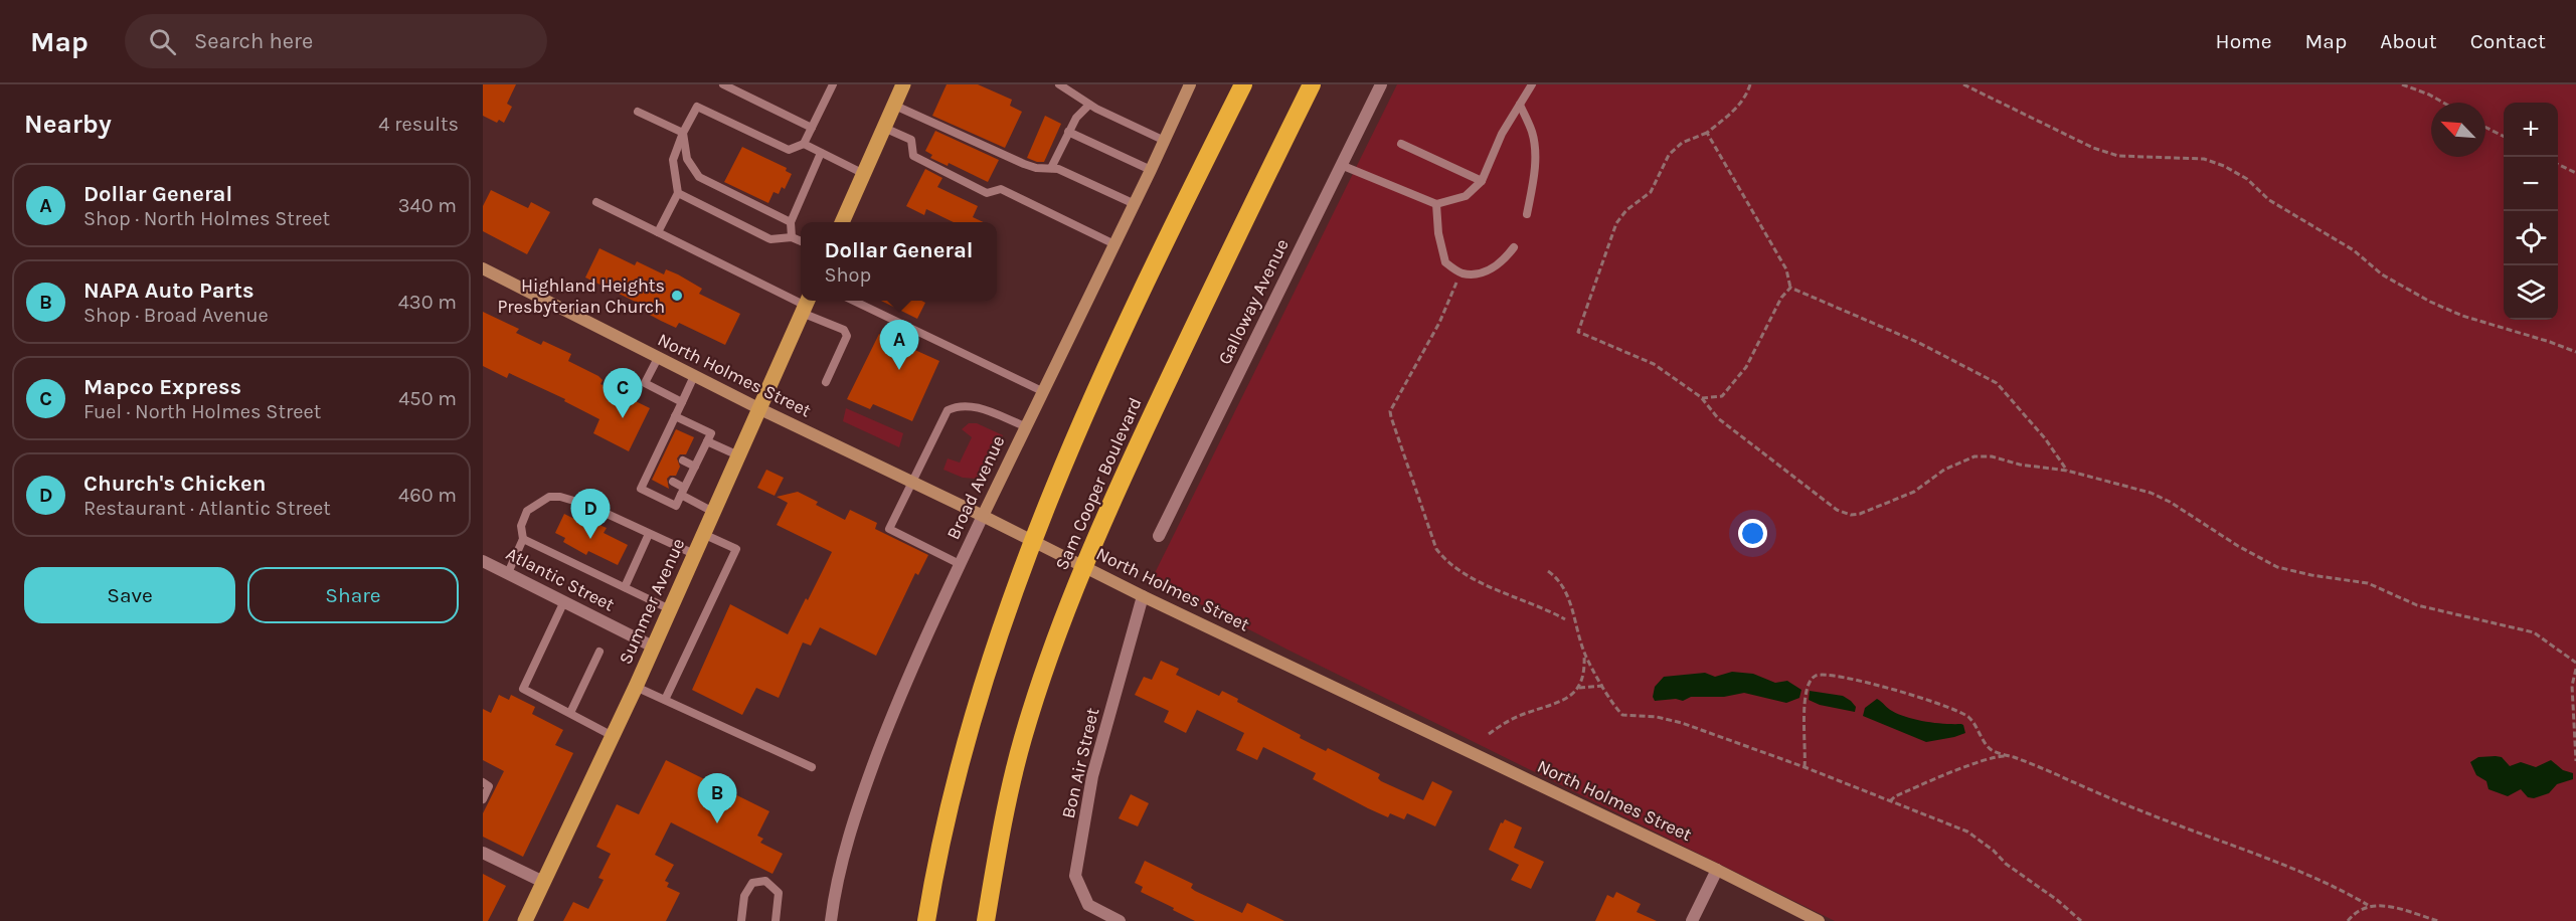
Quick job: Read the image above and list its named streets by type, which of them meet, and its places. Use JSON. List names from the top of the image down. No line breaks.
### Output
{"streets":{"highway":["Sam Cooper Boulevard"],"main road":["North Holmes Street","Broad Avenue","Summer Avenue"],"street":["Galloway Avenue","Atlantic Street","Bon Air Street"]},"crossings":[["North Holmes Street","Broad Avenue"],["North Holmes Street","Summer Avenue"],["North Holmes Street","Bon Air Street"],["Atlantic Street","Summer Avenue"]],"places":["Highland Heights Presbyterian Church"],"north":"top left","page":{"header":"Map","search":"Search here","nav":["Home","Map","About","Contact"],"heading":["Nearby","4 results"],"map_buttons":["+","−"],"list":[{"mark":"A","name":"Dollar General","note":"Shop · North Holmes Street","value":"340 m"},{"mark":"B","name":"NAPA Auto Parts","note":"Shop · Broad Avenue","value":"430 m"},{"mark":"C","name":"Mapco Express","note":"Fuel · North Holmes Street","value":"450 m"},{"mark":"D","name":"Church's Chicken","note":"Restaurant · Atlantic Street","value":"460 m"}],"popup":["Dollar General","Shop"],"pins":["A","C","D","B"],"buttons":["Save","Share"]}}
